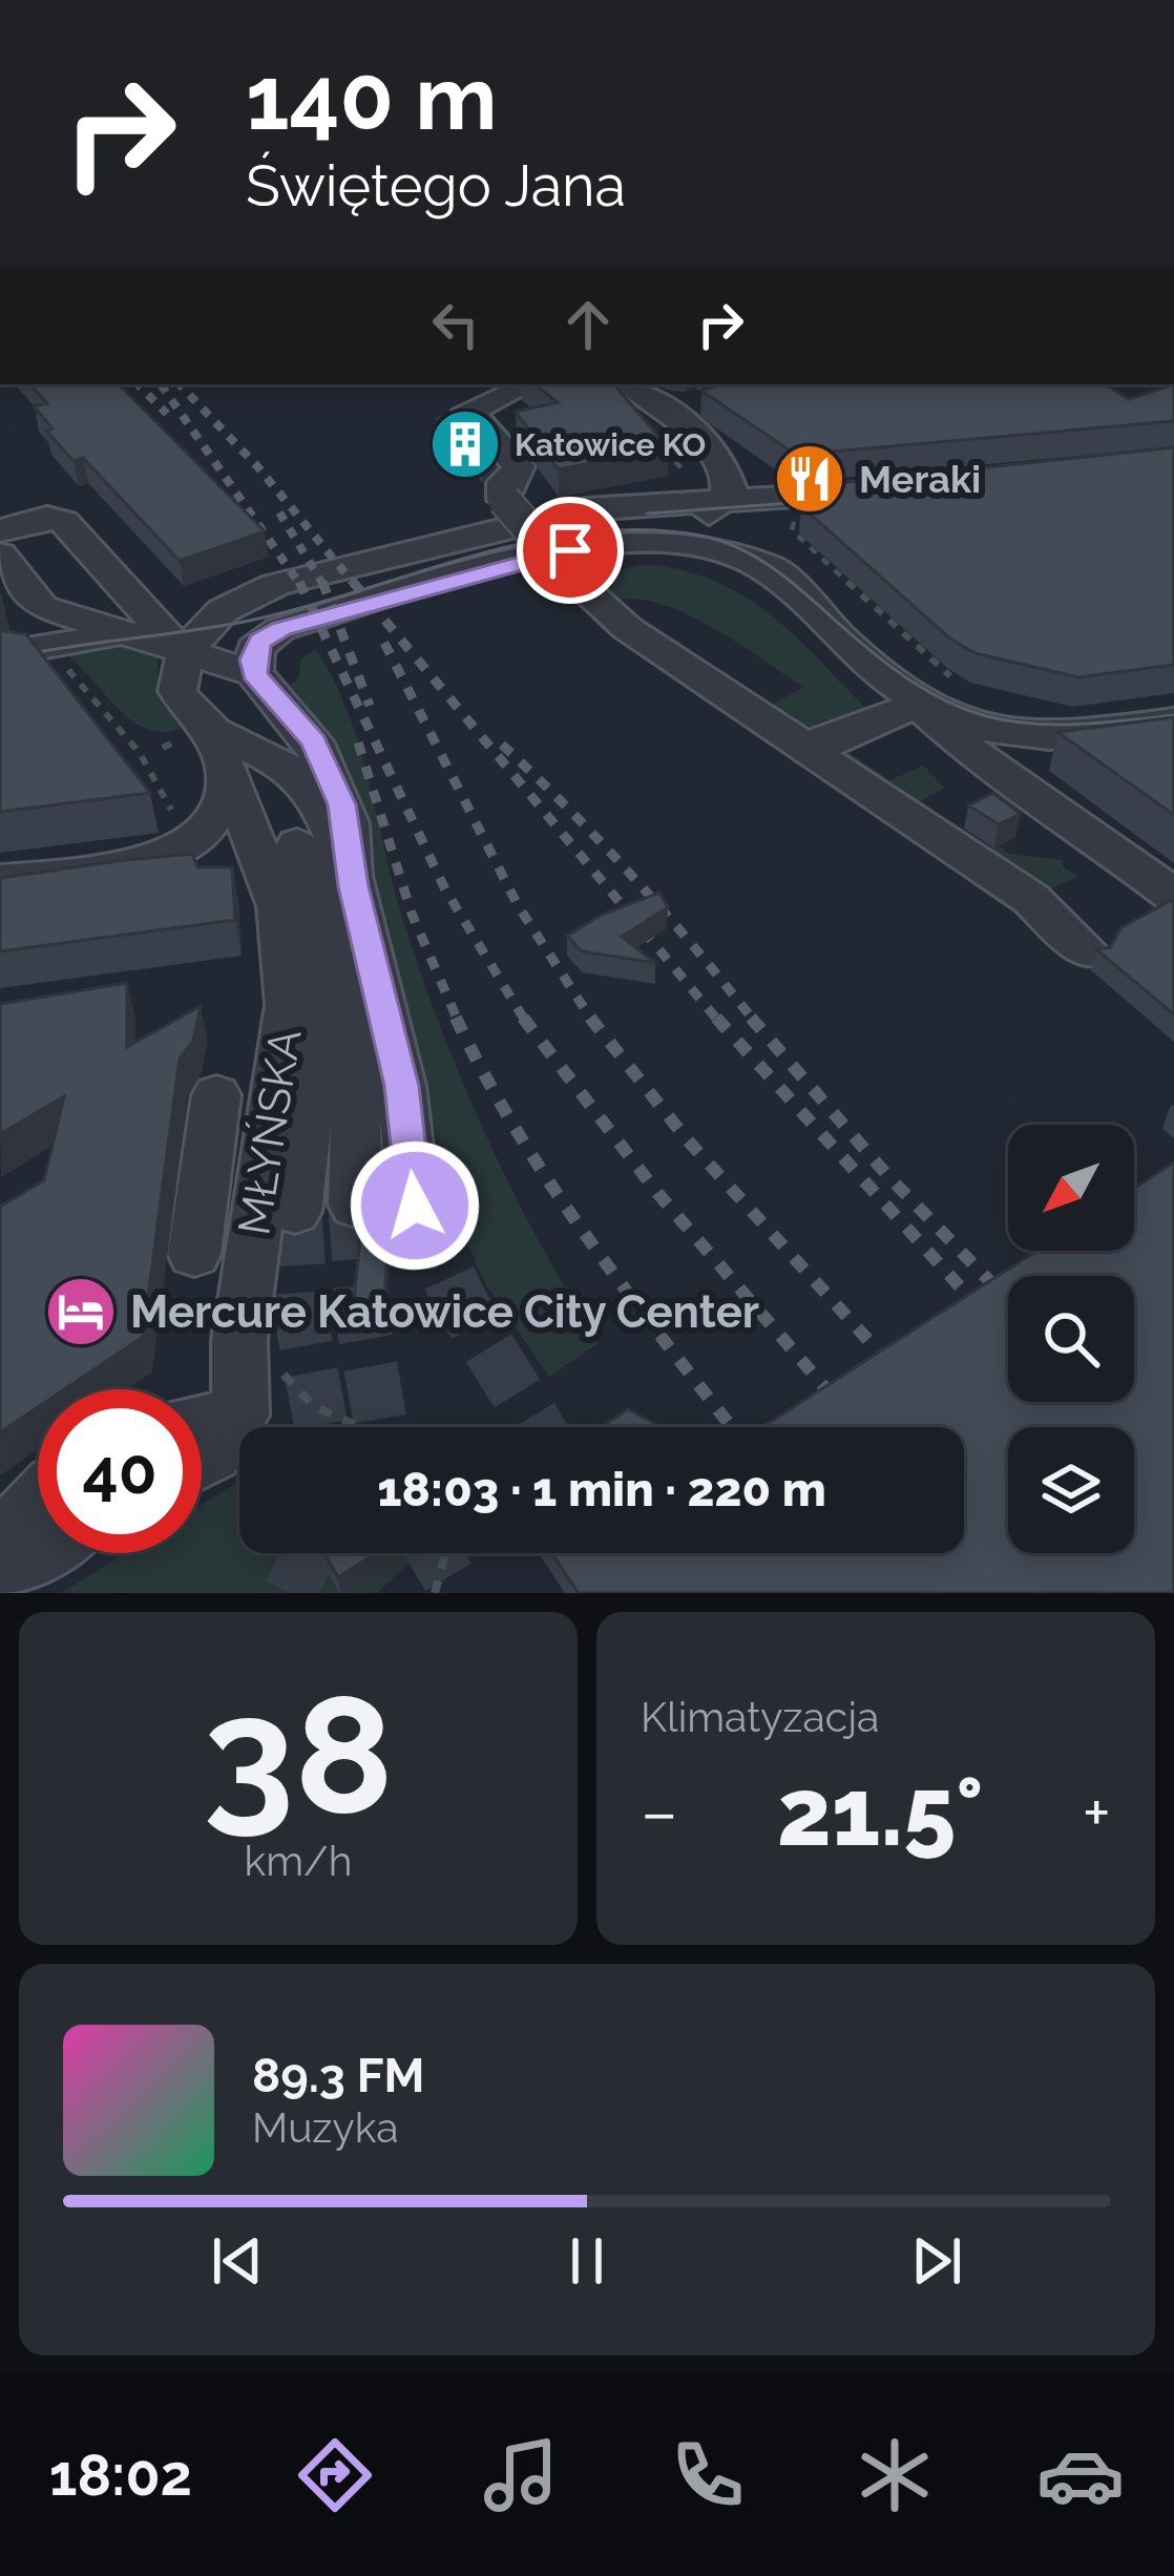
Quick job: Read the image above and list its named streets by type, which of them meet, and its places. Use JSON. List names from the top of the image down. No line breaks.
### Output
{"streets":{"street":["MŁYŃSKA"]},"places":{"building":["Katowice KO"],"restaurant":["Meraki"],"hotel":["Mercure Katowice City Center"]},"north":"bottom left","page":{"turn":["140 m","Świętego Jana"],"limit":"40","trip":"18:03 · 1 min · 220 m","tile":[["38","km/h"],"Klimatyzacja"],"heat":["−","21.5°","+"],"song":["89.3 FM","Muzyka"],"tabs":"18:02"}}
